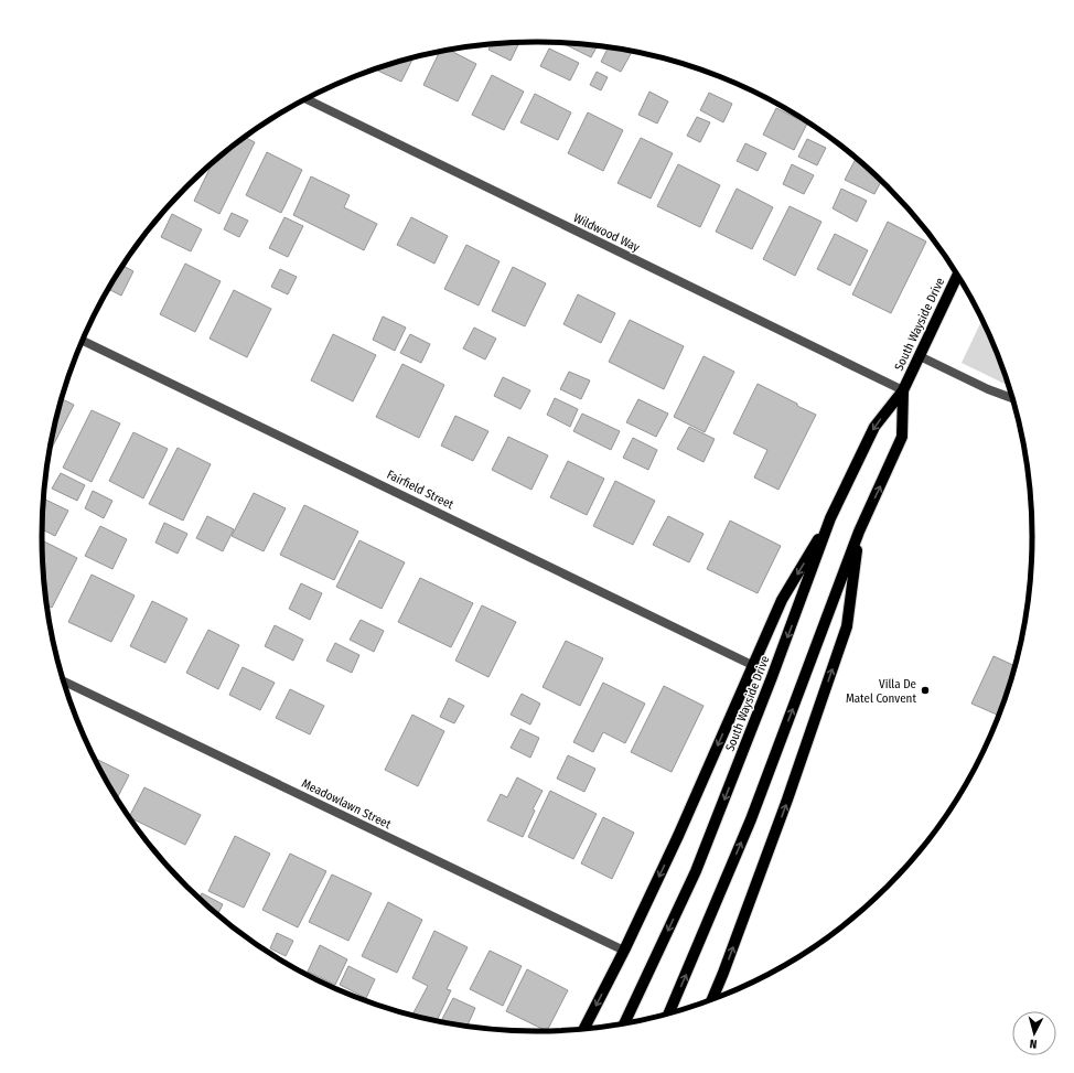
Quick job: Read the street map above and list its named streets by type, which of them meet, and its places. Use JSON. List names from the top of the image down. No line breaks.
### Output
{"streets":{"main road":["South Wayside Drive"],"street":["Wildwood Way","Fairfield Street","Meadowlawn Street"]},"crossings":[["Wildwood Way","South Wayside Drive"]],"places":["Villa De Matel Convent"],"north":"bottom"}
